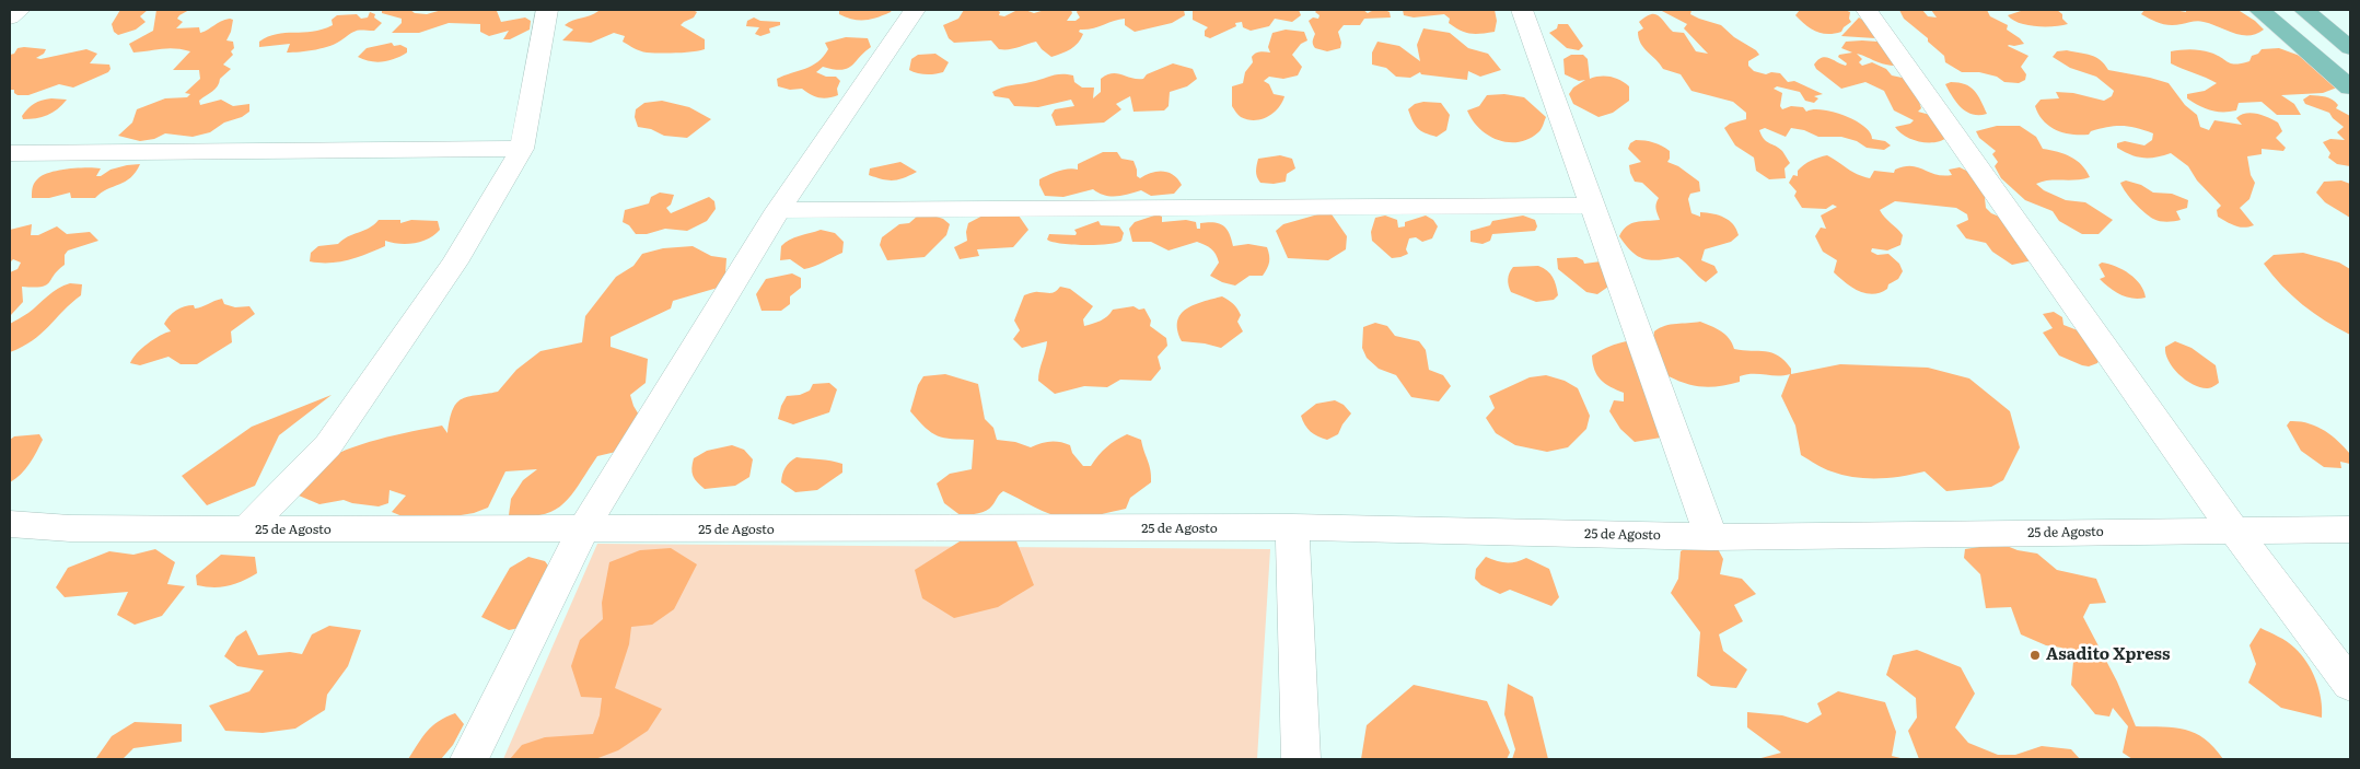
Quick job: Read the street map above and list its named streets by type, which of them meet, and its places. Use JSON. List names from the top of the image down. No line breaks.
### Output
{"streets":{"street":["25 de Agosto"]},"places":["Asadito Xpress"]}
